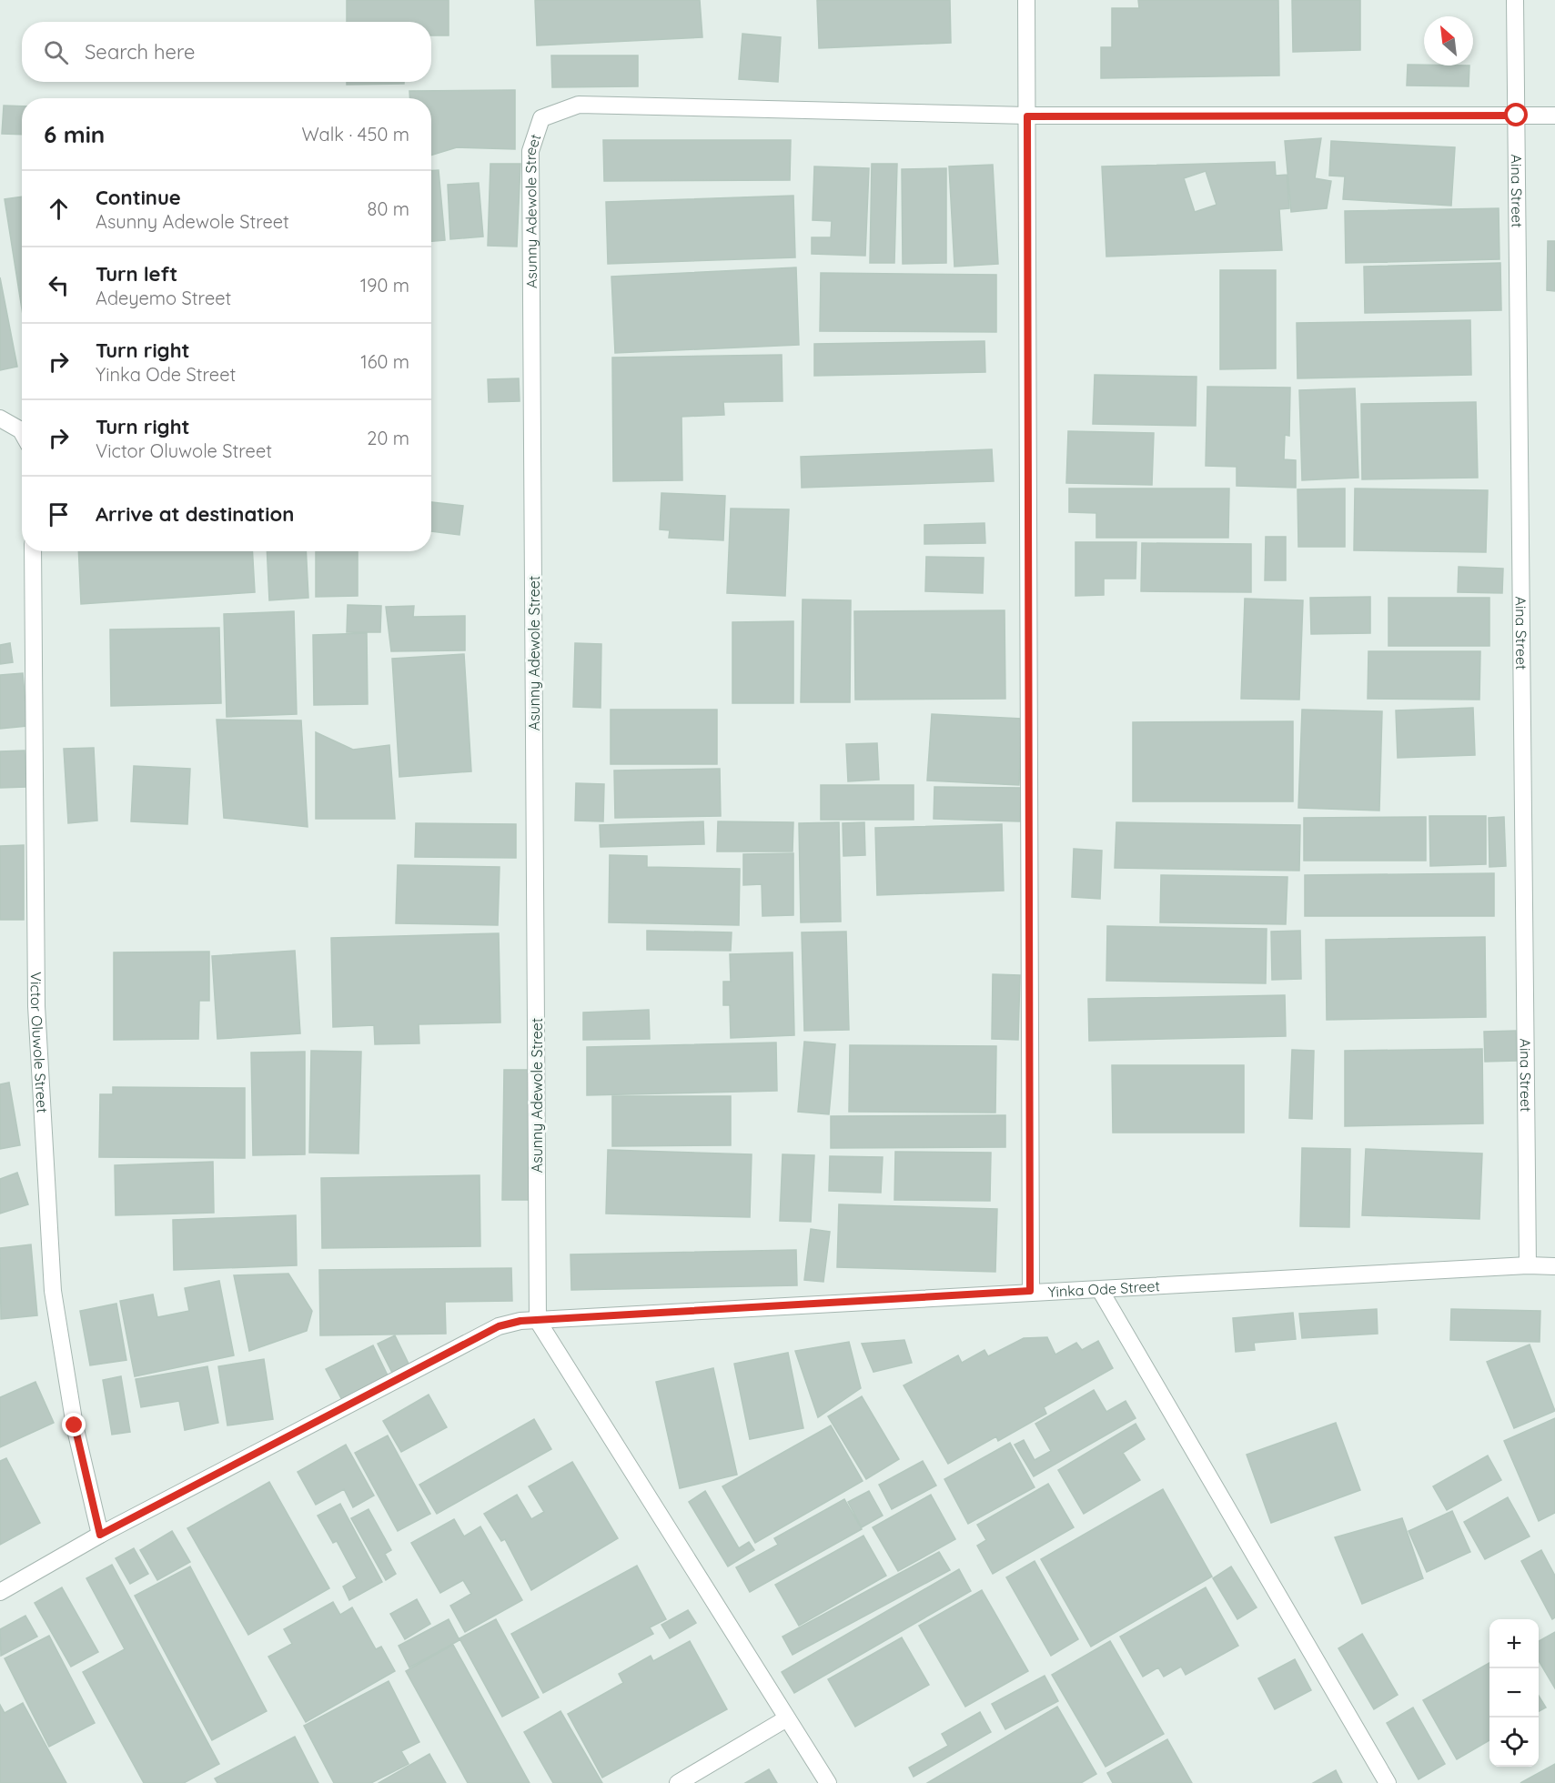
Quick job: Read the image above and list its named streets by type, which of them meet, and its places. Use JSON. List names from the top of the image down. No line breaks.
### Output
{"streets":{"street":["Aina Street","Asunny Adewole Street","Victor Oluwole Street","Yinka Ode Street"]},"crossings":[["Aina Street","Asunny Adewole Street"],["Aina Street","Yinka Ode Street"],["Asunny Adewole Street","Yinka Ode Street"],["Victor Oluwole Street","Yinka Ode Street"]],"north":"top left","page":{"search":"Search here","heading":["6 min","Walk · 450 m"],"list":[["Continue","Asunny Adewole Street","80 m"],["Turn left","Adeyemo Street","190 m"],["Turn right","Yinka Ode Street","160 m"],["Turn right","Victor Oluwole Street","20 m"],"Arrive at destination"],"map_buttons":["+","−"]}}
